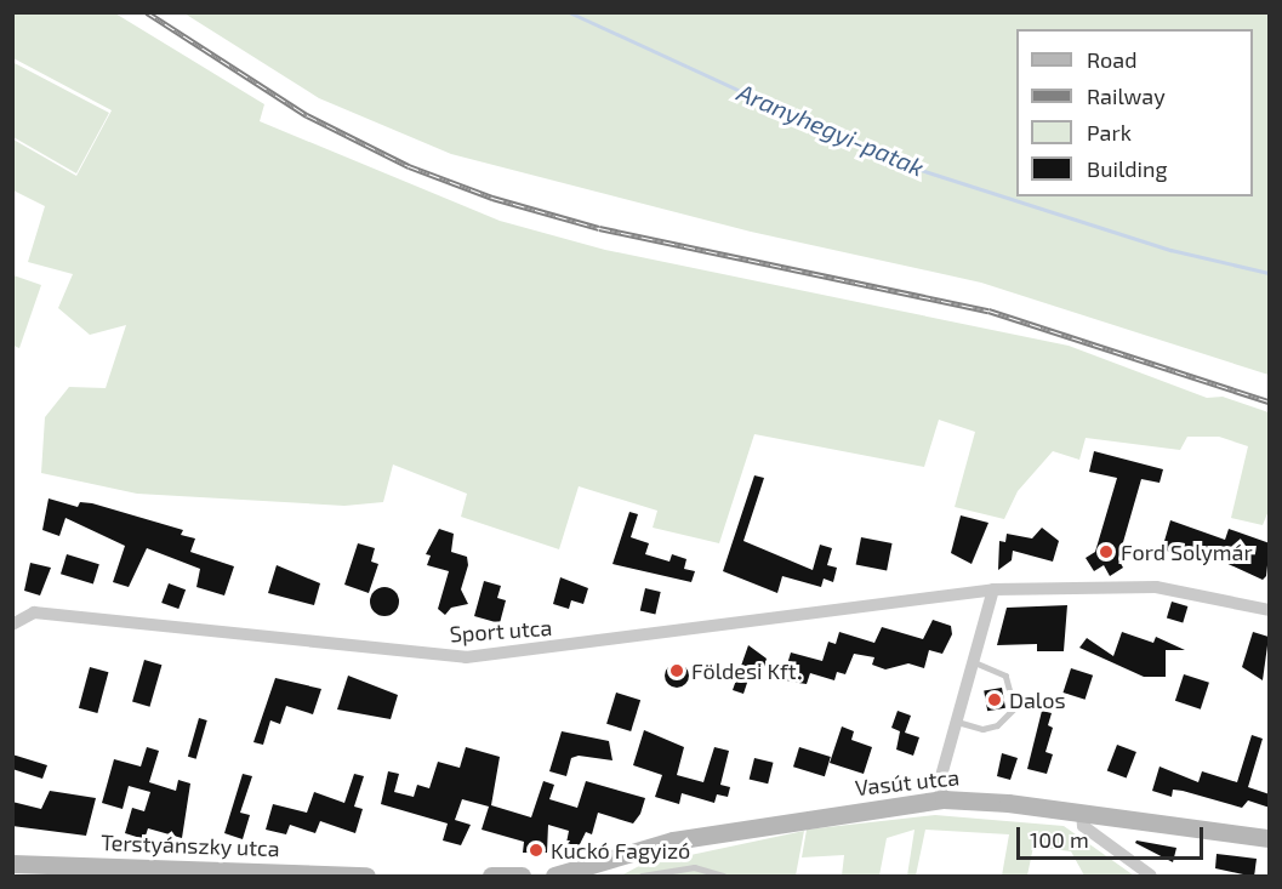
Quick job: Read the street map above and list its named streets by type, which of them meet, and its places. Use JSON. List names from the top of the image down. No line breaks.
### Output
{"streets":{"street":["Sport utca","Vasút utca","Terstyánszky utca"]},"water":["Aranyhegyi-patak"],"places":["Ford Solymár","Földesi Kft.","Dalos","Kuckó Fagyizó"],"legend":["Road","Railway","Park","Building"],"scale_bar":"100 m"}
